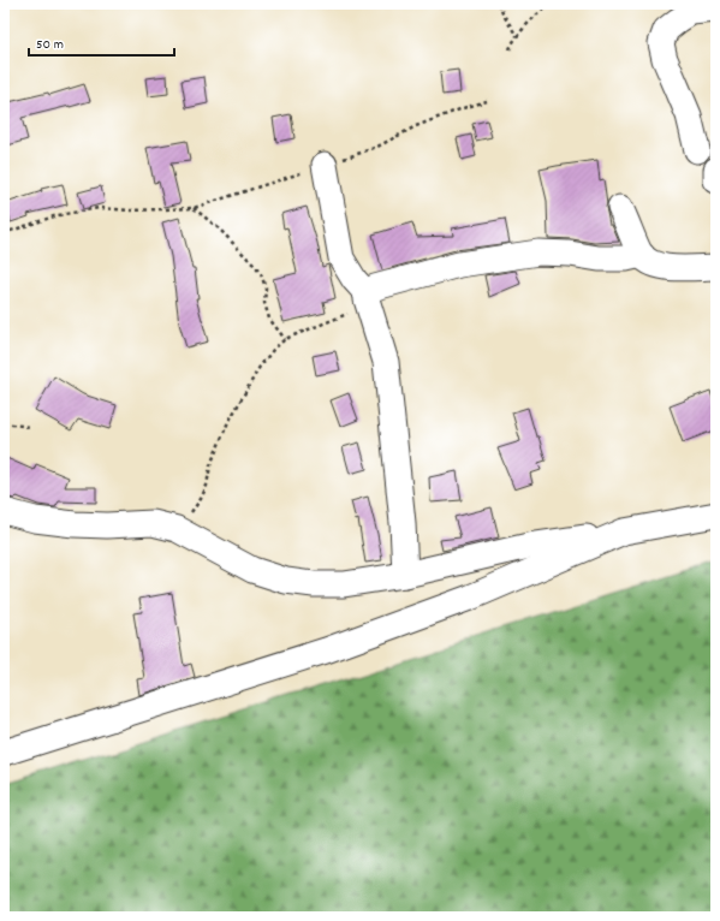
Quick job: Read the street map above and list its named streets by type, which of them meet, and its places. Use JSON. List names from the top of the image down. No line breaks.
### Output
{"scale_bar":"50 m"}
